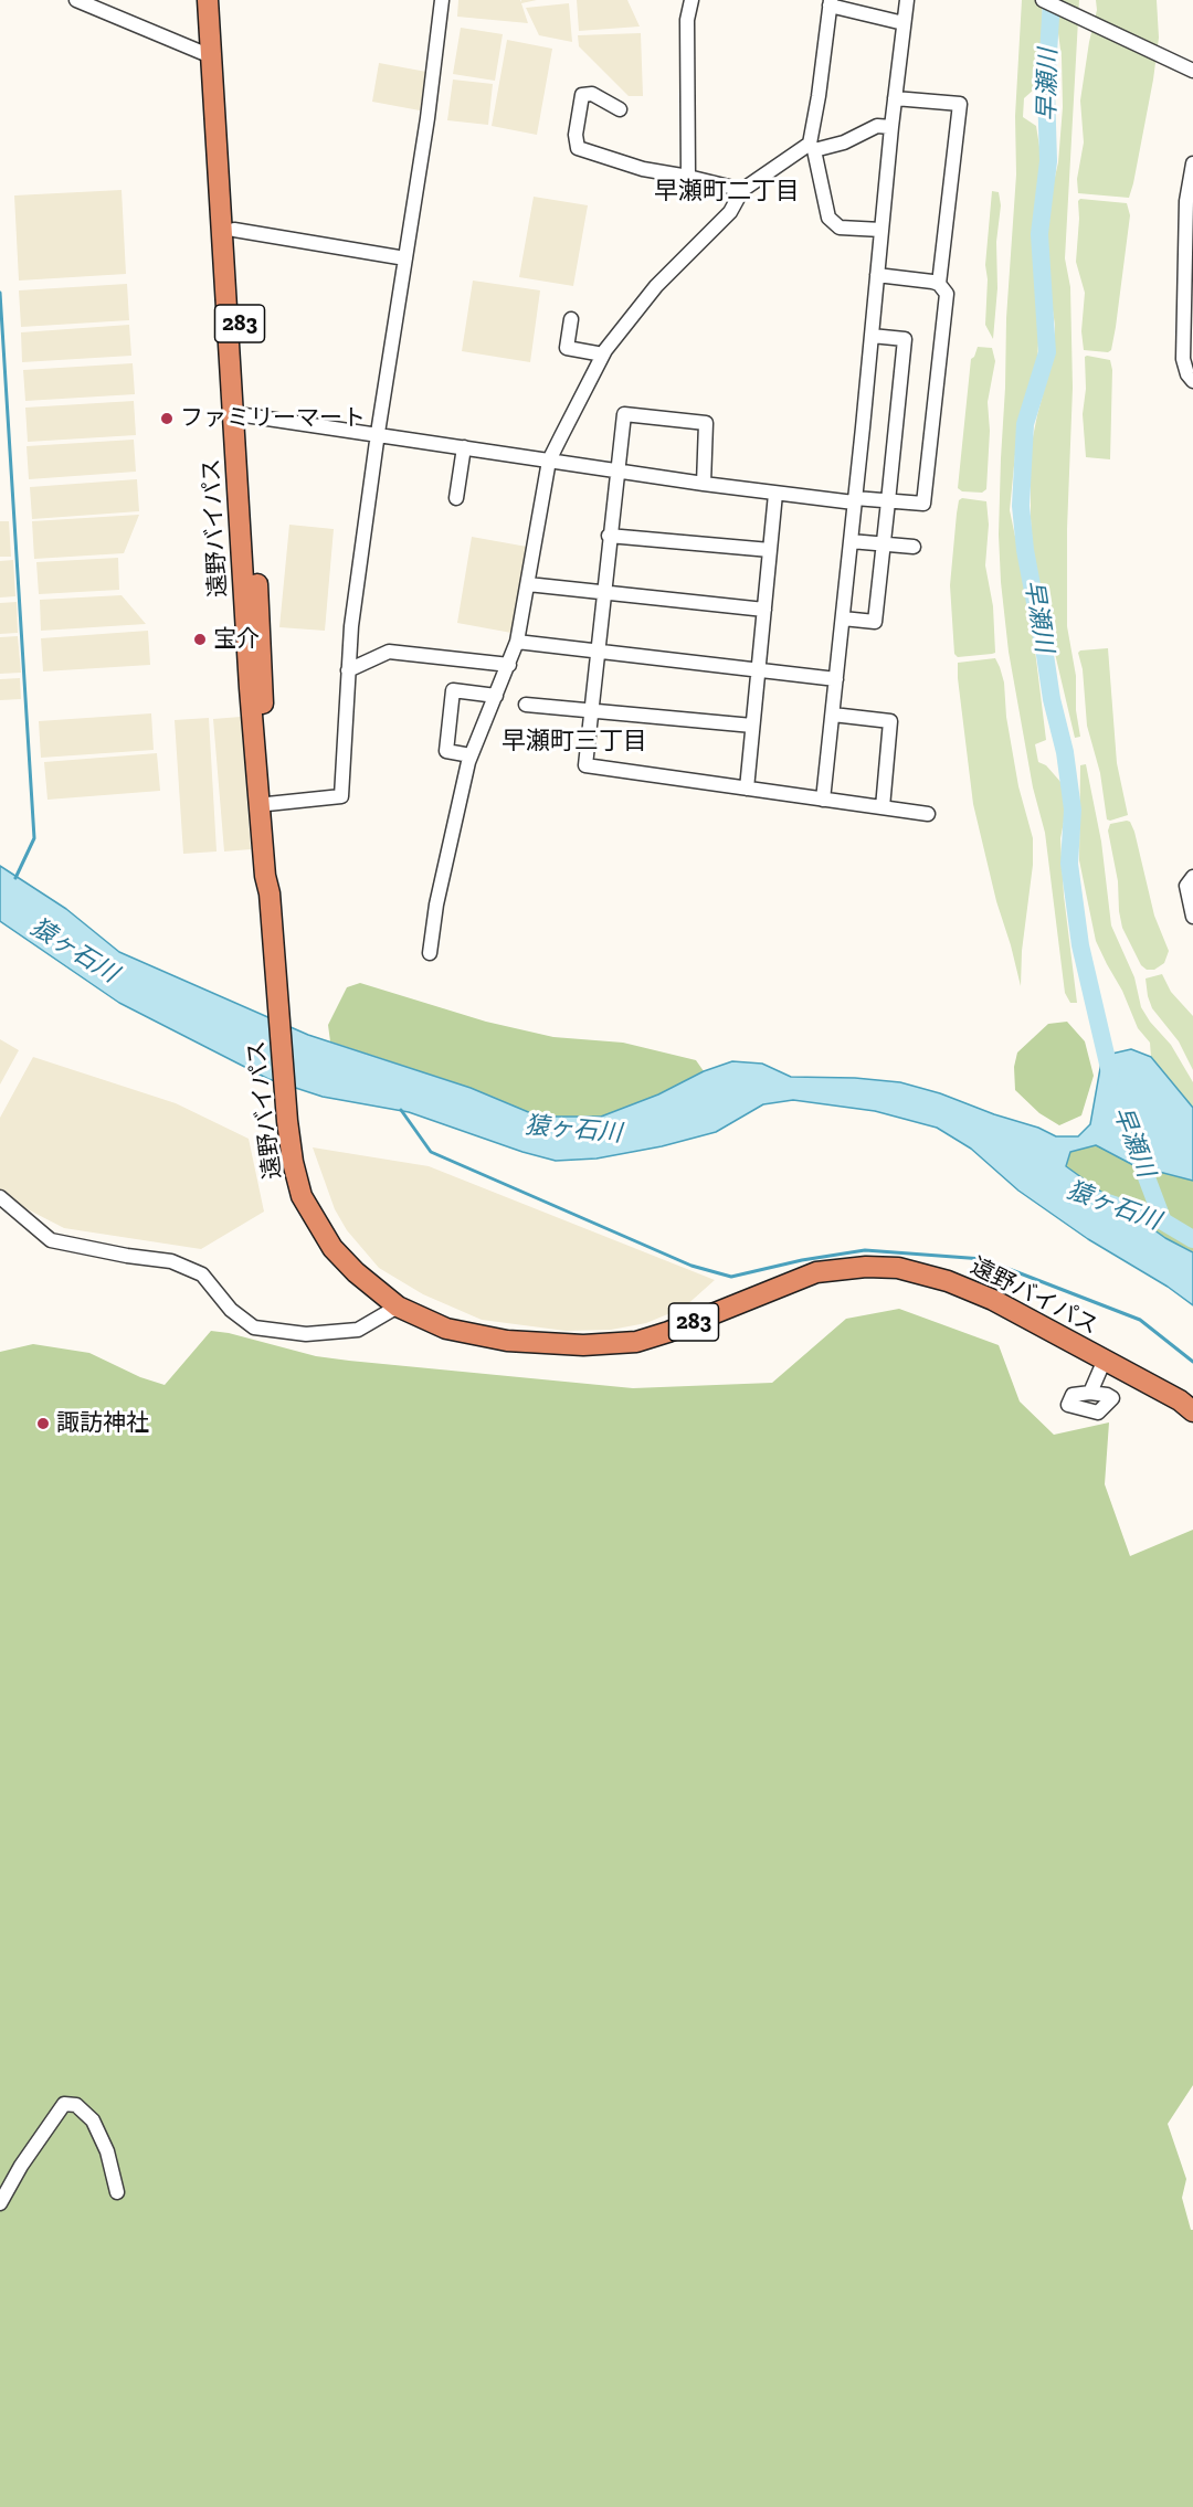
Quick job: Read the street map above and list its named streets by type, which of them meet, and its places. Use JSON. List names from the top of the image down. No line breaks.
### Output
{"streets":{"highway":["283","遠野バイパス"]},"districts":["早瀬町二丁目","早瀬町三丁目"],"water":["早瀬川","猿ヶ石川"],"places":["ファミリーマート","宝介","諏訪神社"]}
